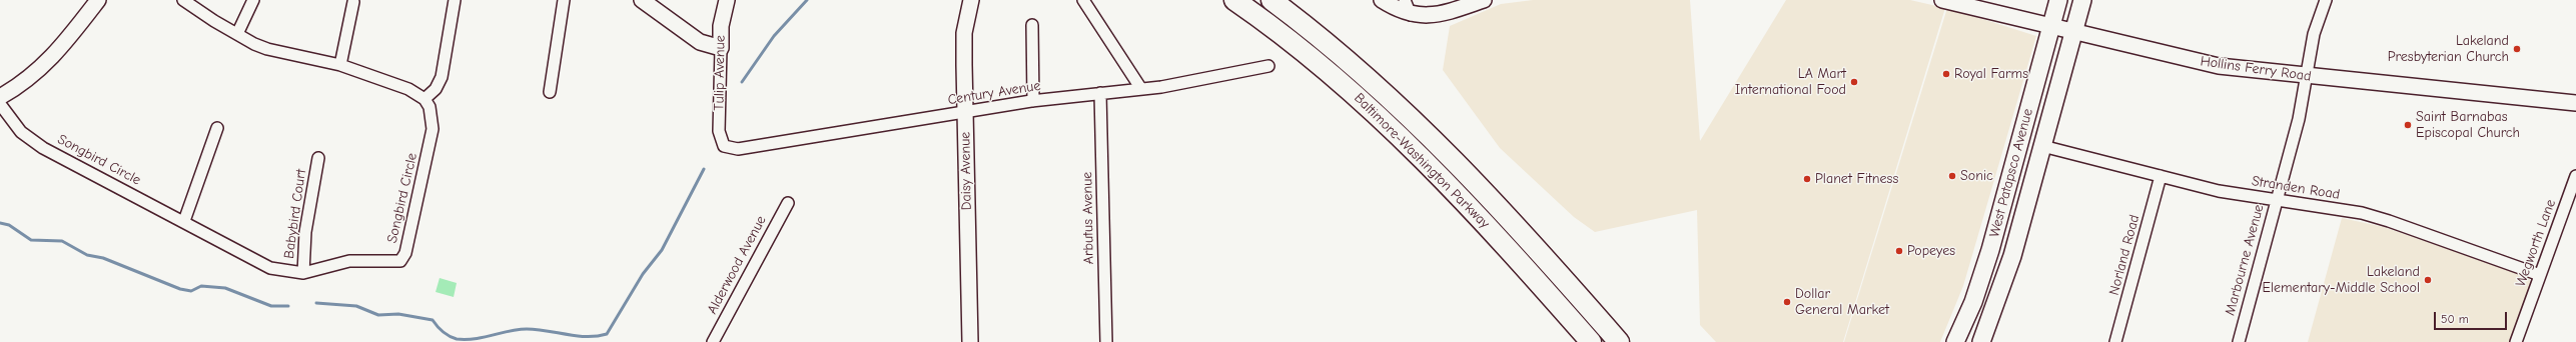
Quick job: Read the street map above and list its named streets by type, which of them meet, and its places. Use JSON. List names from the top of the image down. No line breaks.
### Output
{"streets":{"highway":["Baltimore-Washington Parkway"],"main road":["West Patapsco Avenue"],"street":["Hollins Ferry Road","Tulip Avenue","Century Avenue","Songbird Circle","Daisy Avenue","Stranden Road","Babybird Court","Arbutus Avenue","Wegworth Lane","Norland Road","Marbourne Avenue","Alderwood Avenue"]},"crossings":[["Hollins Ferry Road","West Patapsco Avenue"],["Hollins Ferry Road","Marbourne Avenue"],["Tulip Avenue","Century Avenue"],["Century Avenue","Daisy Avenue"],["Century Avenue","Arbutus Avenue"],["Songbird Circle","Babybird Court"],["West Patapsco Avenue","Stranden Road"],["Stranden Road","Wegworth Lane"],["Stranden Road","Norland Road"],["Stranden Road","Marbourne Avenue"]],"places":["Lakeland Presbyterian Church","Royal Farms","LA Mart International Food","Saint Barnabas Episcopal Church","Sonic","Planet Fitness","Popeyes","Lakeland Elementary-Middle School","Dollar General Market"],"scale_bar":"50 m"}
